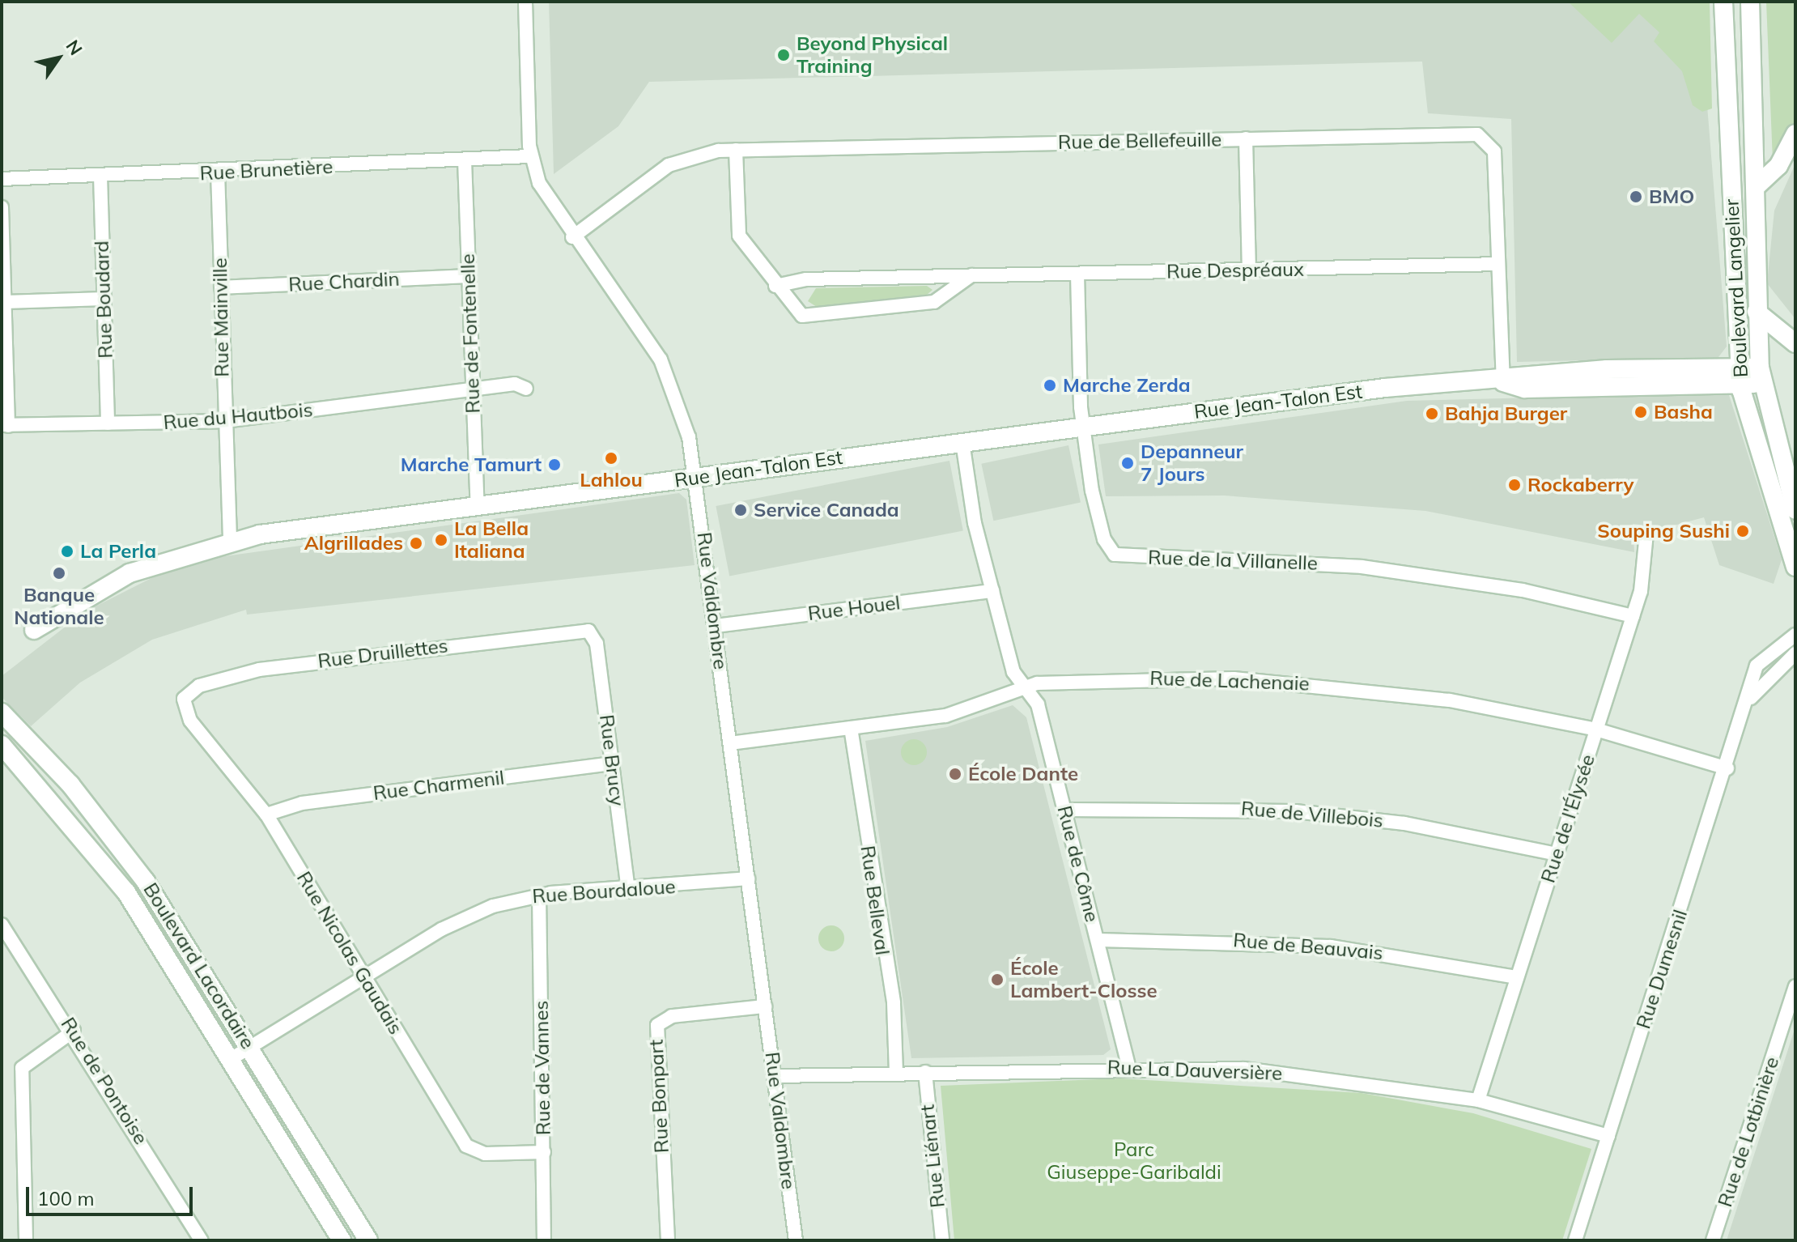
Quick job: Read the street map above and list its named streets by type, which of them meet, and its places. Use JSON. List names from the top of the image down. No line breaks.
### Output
{"streets":{"main road":["Boulevard Langelier","Rue Jean-Talon Est","Boulevard Lacordaire"],"street":["Rue de Bellefeuille","Rue Brunetière","Rue Despréaux","Rue Chardin","Rue Boudard","Rue Mainville","Rue de Fontenelle","Rue du Hautbois","Rue de la Villanelle","Rue Valdombre","Rue Houel","Rue Druillettes","Rue de Lachenaie","Rue Brucy","Rue Charmenil","Rue de Villebois","Rue de l'Élysée","Rue de Côme","Rue Bourdaloue","Rue Belleval","Rue de Beauvais","Rue Nicolas Gaudais","Rue Dumesnil","Rue de Vannes","Rue La Dauversière","Rue de Pontoise","Rue Bonpart","Rue de Lotbinière","Rue Liénart"]},"crossings":[["Rue de Bellefeuille","Rue Despréaux"],["Rue de Bellefeuille","Rue Jean-Talon Est"],["Rue de Bellefeuille","Rue Valdombre"],["Rue Brunetière","Rue Boudard"],["Rue Brunetière","Rue Mainville"],["Rue Brunetière","Rue de Fontenelle"],["Rue Brunetière","Rue Valdombre"],["Rue Despréaux","Rue de la Villanelle"],["Rue Chardin","Rue Mainville"],["Rue Chardin","Rue de Fontenelle"],["Boulevard Langelier","Rue Jean-Talon Est"],["Rue Boudard","Rue du Hautbois"],["Rue Mainville","Rue Jean-Talon Est"],["Rue Mainville","Rue du Hautbois"],["Rue de Fontenelle","Rue Jean-Talon Est"],["Rue de Fontenelle","Rue du Hautbois"],["Rue Jean-Talon Est","Rue de la Villanelle"],["Rue Jean-Talon Est","Rue Valdombre"],["Rue Jean-Talon Est","Rue de Côme"],["Rue de la Villanelle","Rue de l'Élysée"],["Rue Valdombre","Rue Houel"],["Rue Valdombre","Rue de Lachenaie"],["Rue Valdombre","Rue Bourdaloue"],["Rue Valdombre","Rue La Dauversière"],["Rue Valdombre","Rue Bonpart"],["Rue Houel","Rue de Côme"],["Rue Druillettes","Rue Brucy"],["Rue Druillettes","Rue Nicolas Gaudais"],["Rue de Lachenaie","Rue de l'Élysée"],["Rue de Lachenaie","Rue de Côme"],["Rue de Lachenaie","Rue Belleval"],["Rue de Lachenaie","Rue Dumesnil"],["Rue Brucy","Rue Charmenil"],["Rue Brucy","Rue Bourdaloue"],["Rue Charmenil","Rue Nicolas Gaudais"],["Rue de Villebois","Rue de l'Élysée"],["Rue de Villebois","Rue de Côme"],["Rue de l'Élysée","Rue de Beauvais"],["Rue de l'Élysée","Rue La Dauversière"],["Rue de Côme","Rue de Beauvais"],["Rue de Côme","Rue La Dauversière"],["Rue Bourdaloue","Rue Nicolas Gaudais"],["Rue Bourdaloue","Boulevard Lacordaire"],["Rue Bourdaloue","Rue de Vannes"],["Rue Belleval","Rue La Dauversière"],["Rue Nicolas Gaudais","Rue de Vannes"],["Rue Dumesnil","Rue La Dauversière"],["Rue La Dauversière","Rue Liénart"]],"parks":["Parc Giuseppe-Garibaldi"],"places":["Beyond Physical Training","BMO","Marche Zerda","Basha","Bahja Burger","Lahlou","Depanneur 7 Jours","Marche Tamurt","Rockaberry","Service Canada","Souping Sushi","La Bella Italiana","Algrillades","La Perla","Banque Nationale","École Dante","École Lambert-Closse"],"scale_bar":"100 m","north":"top right"}
